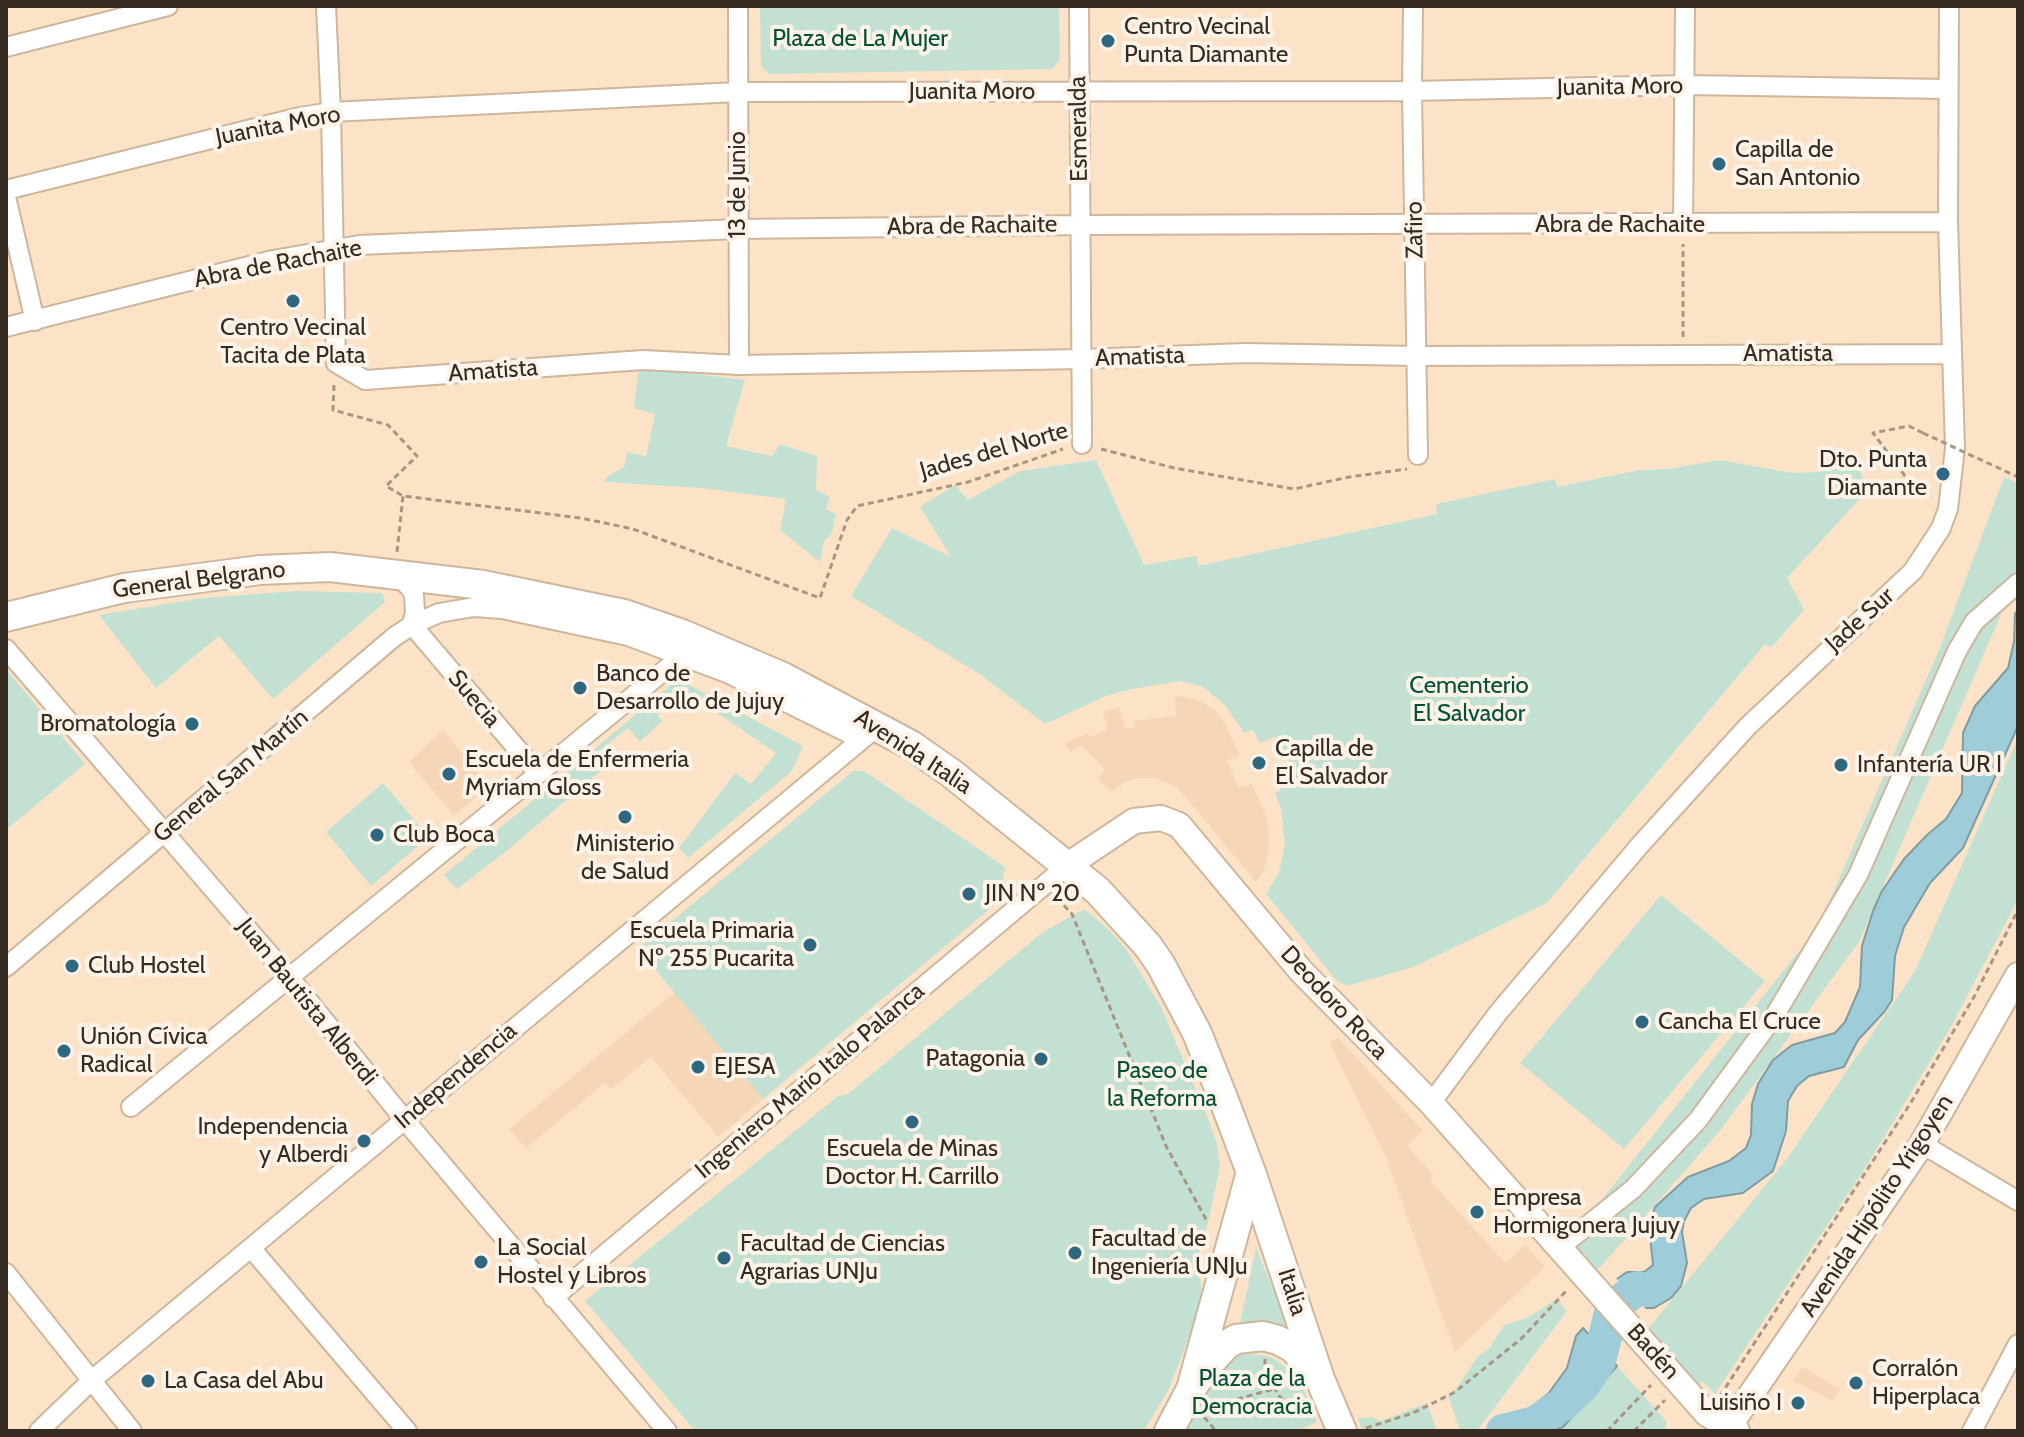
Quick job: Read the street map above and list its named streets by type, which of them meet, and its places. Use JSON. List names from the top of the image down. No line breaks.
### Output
{"streets":{"main road":["General Belgrano","Avenida Italia","Italia"],"street":["Juanita Moro","Esmeralda","13 de Junio","Abra de Rachaite","Zafiro","Amatista","Jade Sur","Suecia","General San Martín","Juan Bautista Alberdi","Deodoro Roca","Independencia","Ingeniero Mario Italo Palanca","Avenida Hipólito Yrigoyen","Badén"],"path":["Jades del Norte"]},"crossings":[["Juanita Moro","Esmeralda"],["Juanita Moro","13 de Junio"],["Juanita Moro","Zafiro"],["Juanita Moro","Jade Sur"],["Esmeralda","Abra de Rachaite"],["Esmeralda","Amatista"],["Esmeralda","Jades del Norte"],["13 de Junio","Abra de Rachaite"],["13 de Junio","Amatista"],["Abra de Rachaite","Zafiro"],["Abra de Rachaite","Jade Sur"],["Zafiro","Amatista"],["Zafiro","Jades del Norte"],["Amatista","Jade Sur"],["General Belgrano","Avenida Italia"],["Jade Sur","Deodoro Roca"],["Suecia","Avenida Italia"],["Suecia","General San Martín"],["Avenida Italia","General San Martín"],["Avenida Italia","Deodoro Roca"],["Avenida Italia","Independencia"],["Avenida Italia","Ingeniero Mario Italo Palanca"],["Avenida Italia","Italia"],["General San Martín","Juan Bautista Alberdi"],["Juan Bautista Alberdi","Independencia"],["Juan Bautista Alberdi","Ingeniero Mario Italo Palanca"],["Deodoro Roca","Ingeniero Mario Italo Palanca"],["Deodoro Roca","Badén"],["Avenida Hipólito Yrigoyen","Badén"]],"parks":["Plaza de La Mujer","Cementerio El Salvador","Paseo de la Reforma","Plaza de la Democracia"],"places":["Centro Vecinal Punta Diamante","Capilla de San Antonio","Centro Vecinal Tacita de Plata","Dto. Punta Diamante","Banco de Desarrollo de Jujuy","Bromatología","Capilla de El Salvador","Infantería UR I","Escuela de Enfermeria Myriam Gloss","Ministerio de Salud","Club Boca","JIN Nº 20","Escuela Primaria Nº 255 Pucarita","Club Hostel","Cancha El Cruce","Unión Cívica Radical","Patagonia","EJESA","Escuela de Minas Doctor H. Carrillo","Independencia y Alberdi","Empresa Hormigonera Jujuy","Facultad de Ingeniería UNJu","Facultad de Ciencias Agrarias UNJu","La Social Hostel y Libros","La Casa del Abu","Corralón Hiperplaca","Luisiño I"]}
